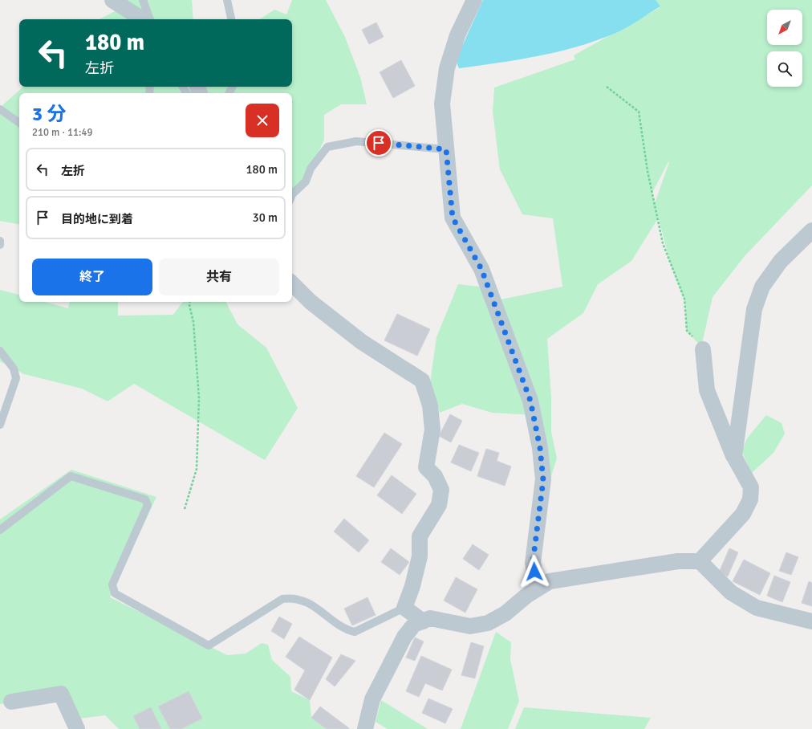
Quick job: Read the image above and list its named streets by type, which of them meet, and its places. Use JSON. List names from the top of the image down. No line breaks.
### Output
{"north":"bottom left","page":{"turn":["180 m","左折"],"heading":["3 分","210 m · 11:49"],"list":[{"name":"左折","value":"180 m"},{"name":"目的地に到着","value":"30 m"}],"buttons":["終了","共有"]}}
